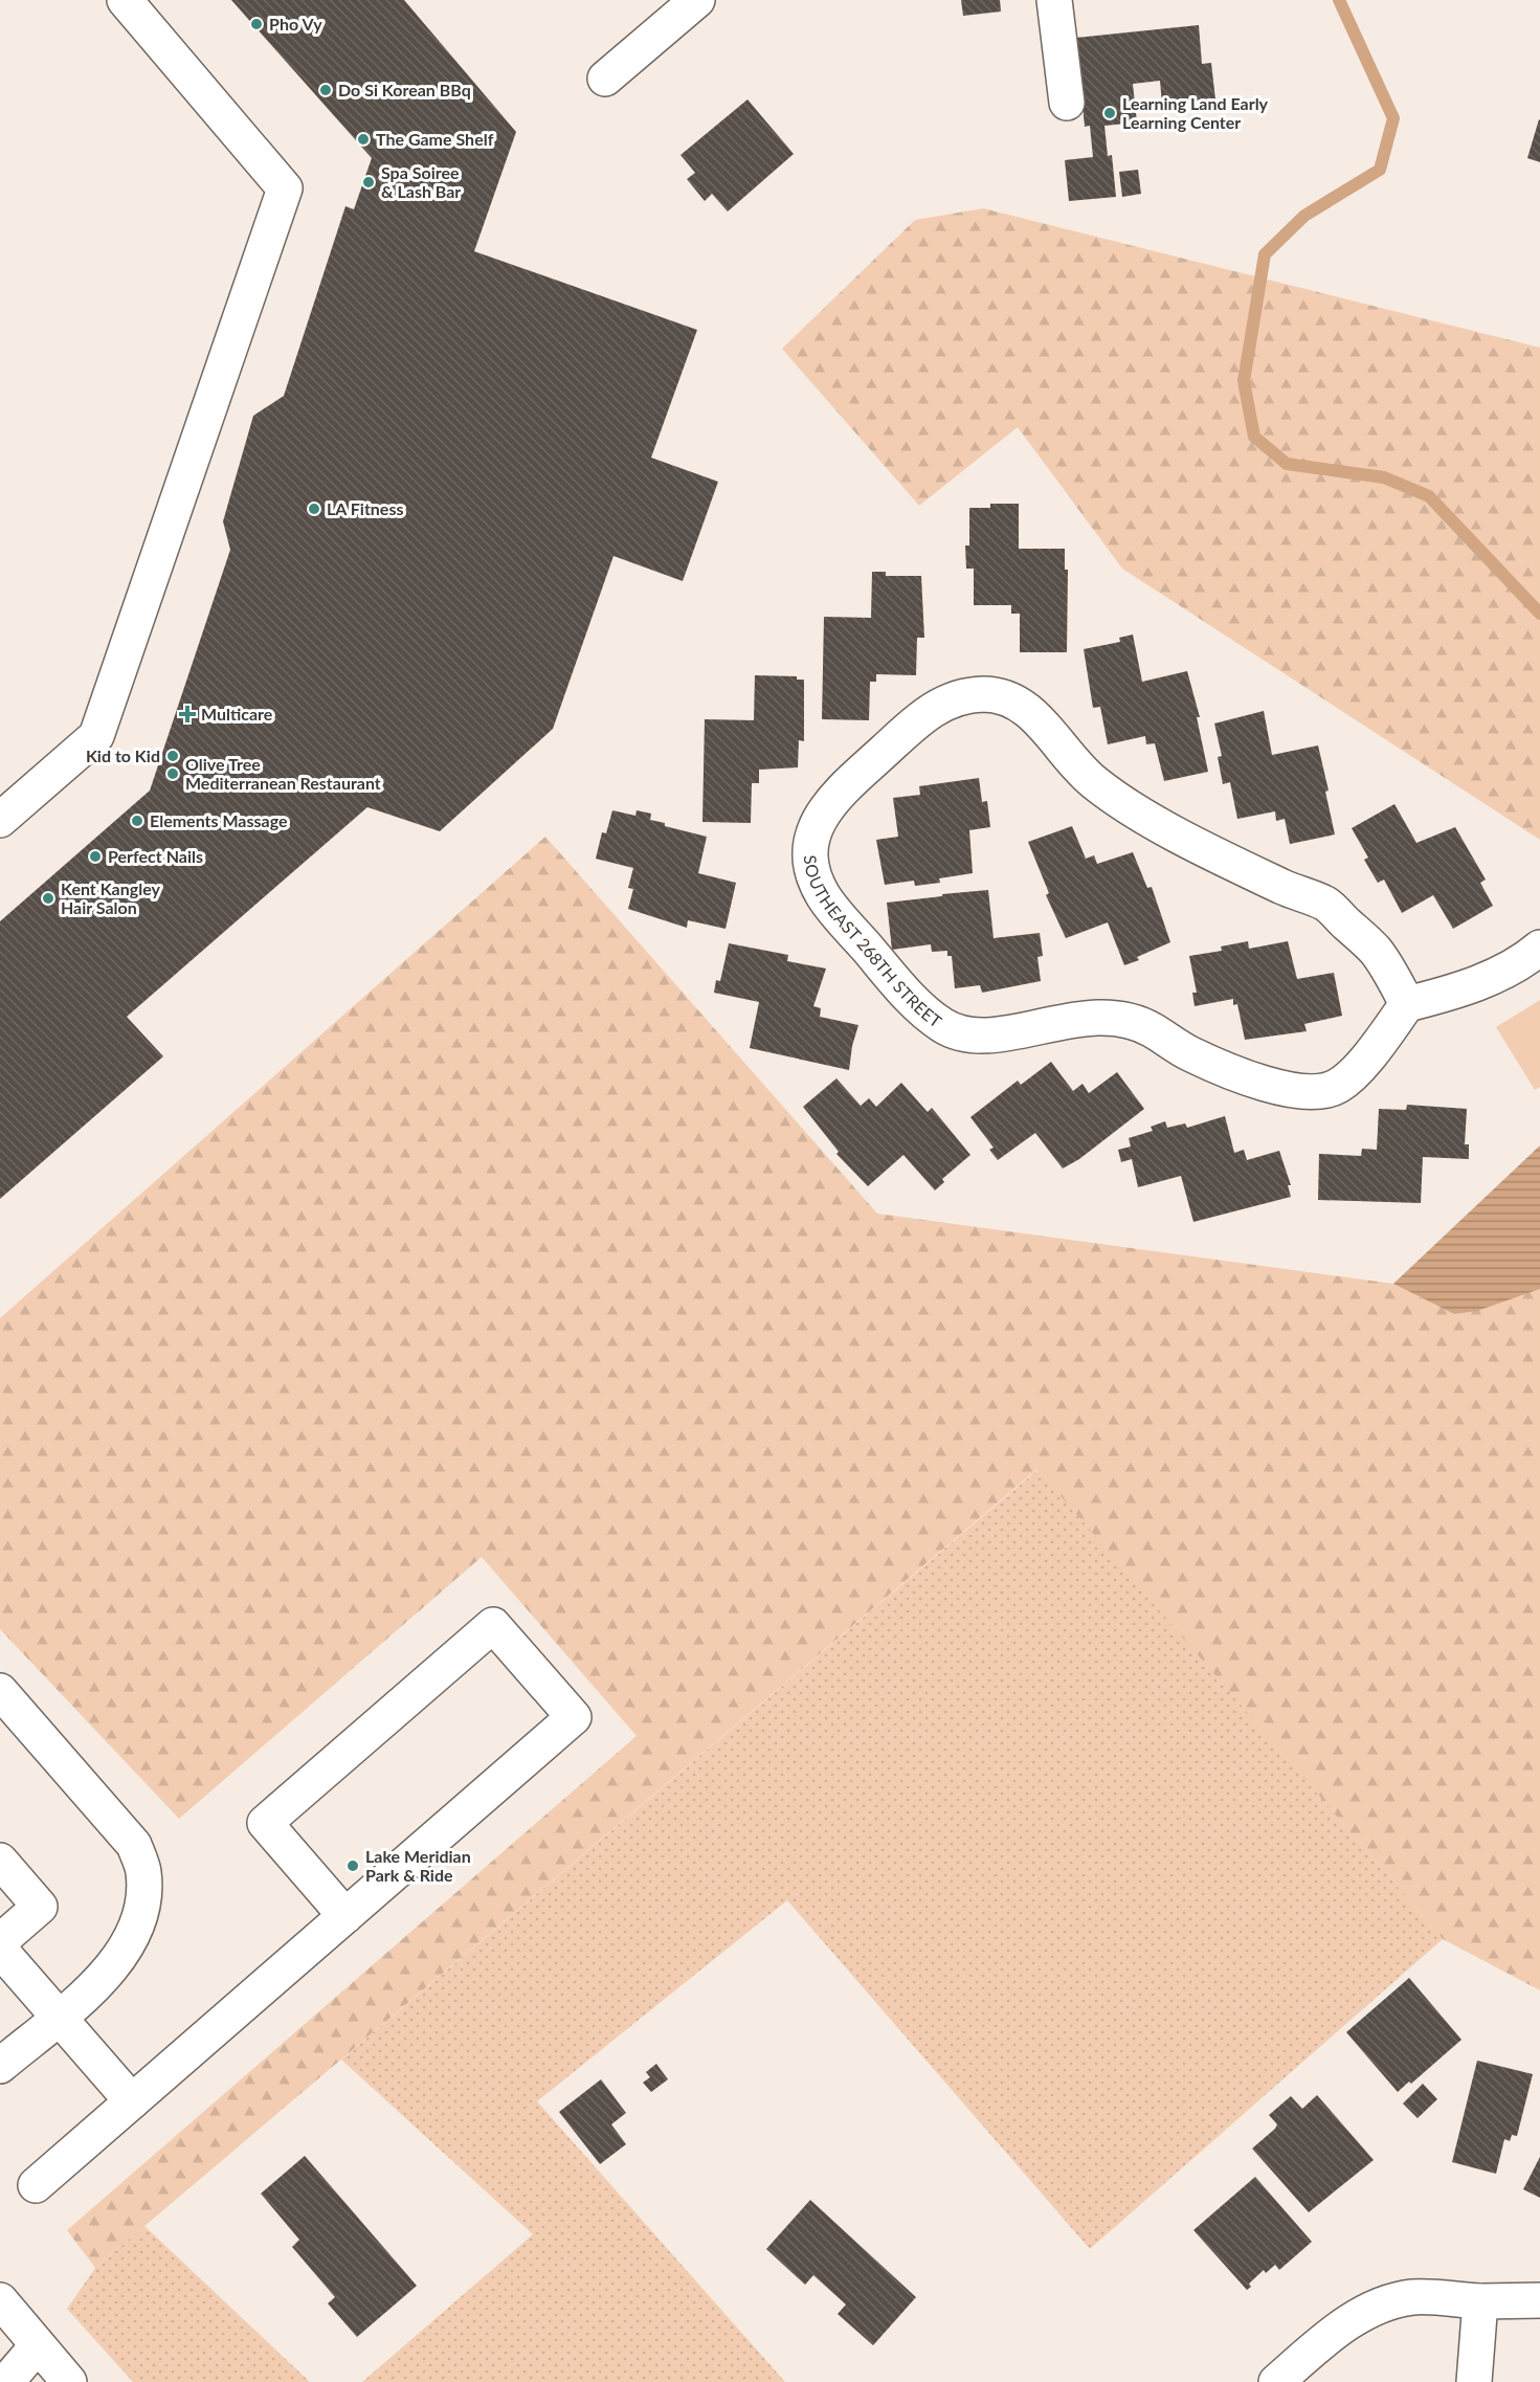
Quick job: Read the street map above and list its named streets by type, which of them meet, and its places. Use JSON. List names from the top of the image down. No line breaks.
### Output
{"streets":{"street":["SOUTHEAST 268TH STREET"]},"places":{"other":["Pho Vy","Do Si Korean BBq","Learning Land Early Learning Center","The Game Shelf","Spa Soiree & Lash Bar","LA Fitness","Kid to Kid","Olive Tree Mediterranean Restaurant","Elements Massage","Perfect Nails","Kent Kangley Hair Salon","Lake Meridian Park & Ride"],"health":["Multicare"]}}
